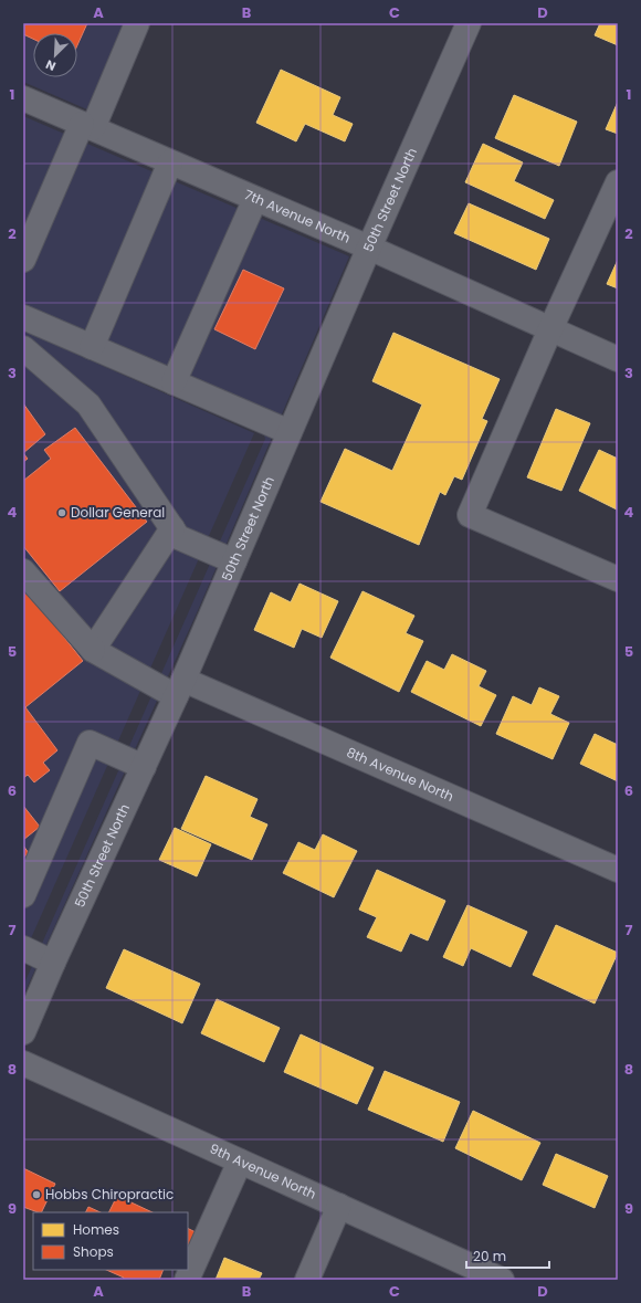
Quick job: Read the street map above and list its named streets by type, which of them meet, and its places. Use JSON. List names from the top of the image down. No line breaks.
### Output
{"streets":{"street":["50th Street North","7th Avenue North","8th Avenue North","9th Avenue North"]},"crossings":[["50th Street North","7th Avenue North"],["50th Street North","8th Avenue North"]],"places":["Dollar General","Hobbs Chiropractic"],"legend":["Homes","Shops"],"scale_bar":"20 m","north":"bottom left","grid":{"columns":["A","B","C","D"],"rows":["1","2","3","4","5","6","7","8","9"]}}
